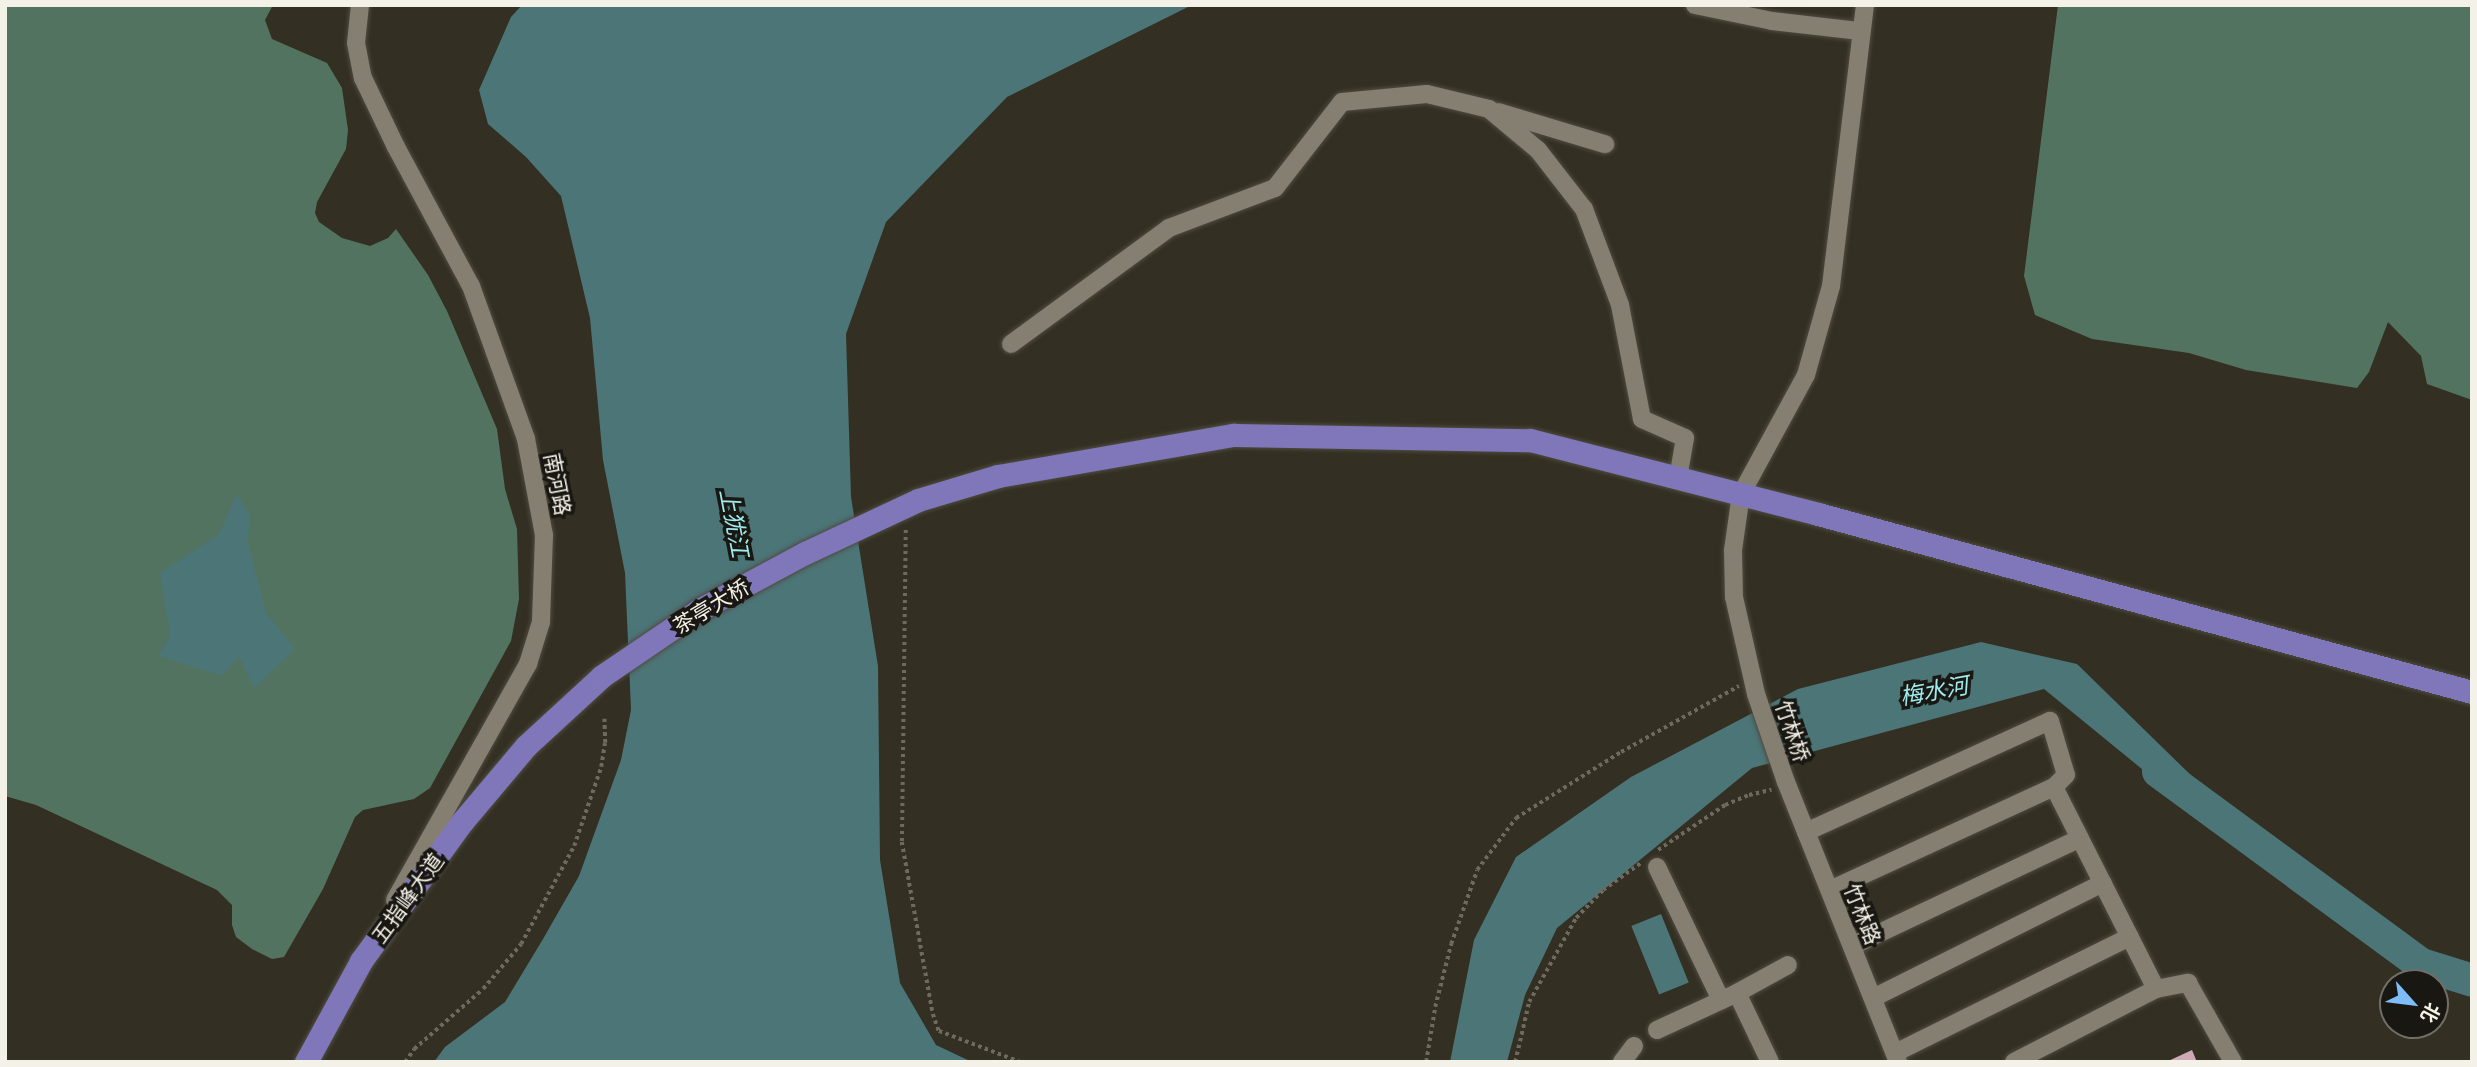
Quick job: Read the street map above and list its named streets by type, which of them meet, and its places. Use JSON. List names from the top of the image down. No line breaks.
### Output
{"streets":{"main road":["茶亭大桥","五指峰大道"],"street":["南河路","竹林桥","竹林路"]},"crossings":[["南河路","五指峰大道"],["茶亭大桥","竹林桥"],["茶亭大桥","五指峰大道"],["竹林桥","竹林路"]],"water":["上犹江","梅水河"],"north":"bottom right"}
